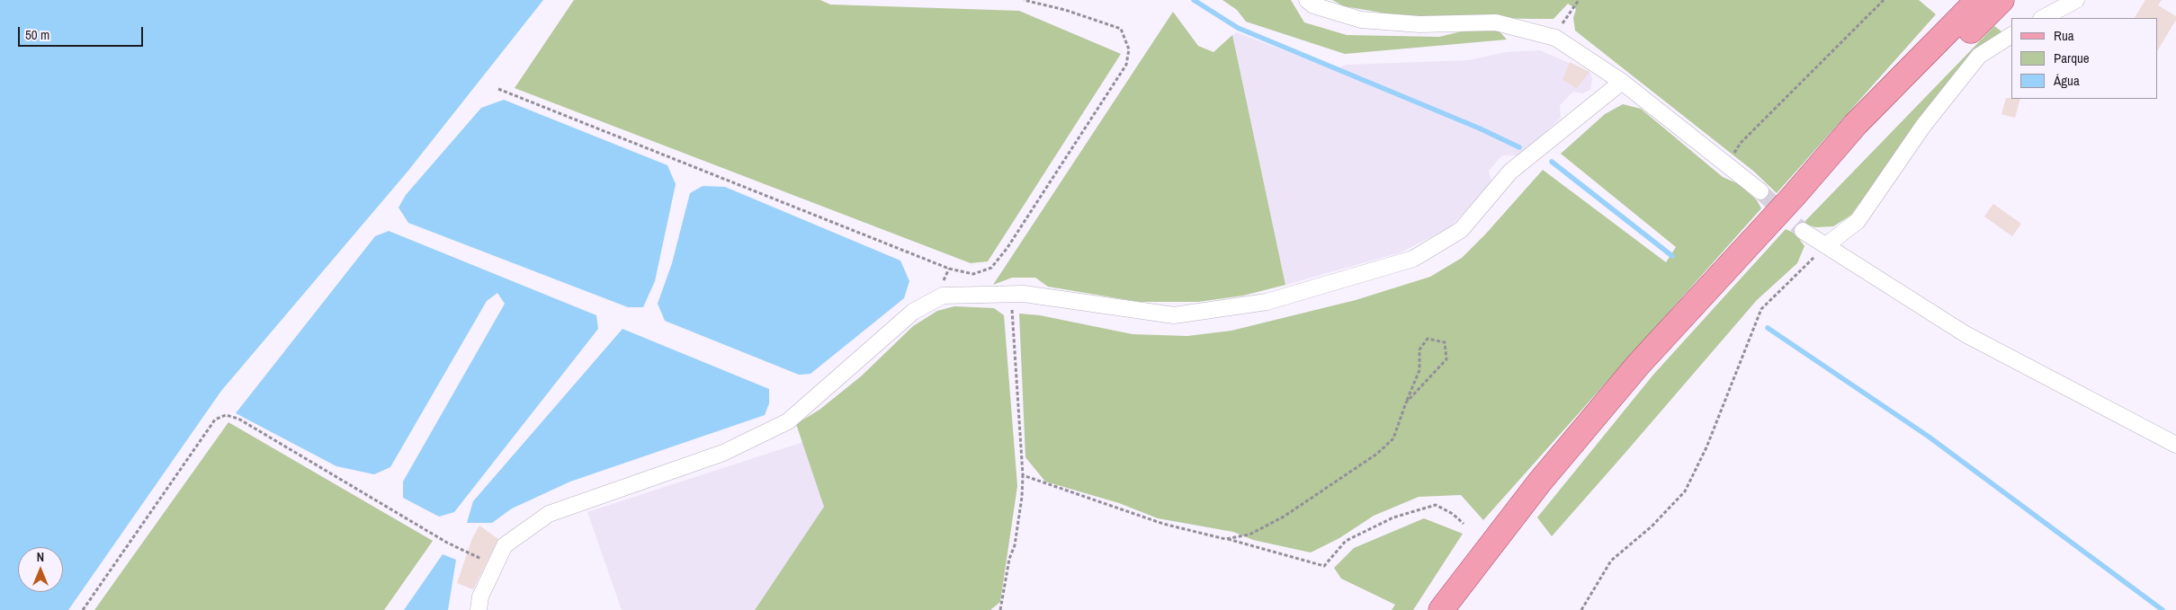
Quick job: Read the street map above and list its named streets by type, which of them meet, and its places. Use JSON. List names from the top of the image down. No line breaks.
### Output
{"legend":["Rua","Parque","Água"],"scale_bar":"50 m","north":"top"}
